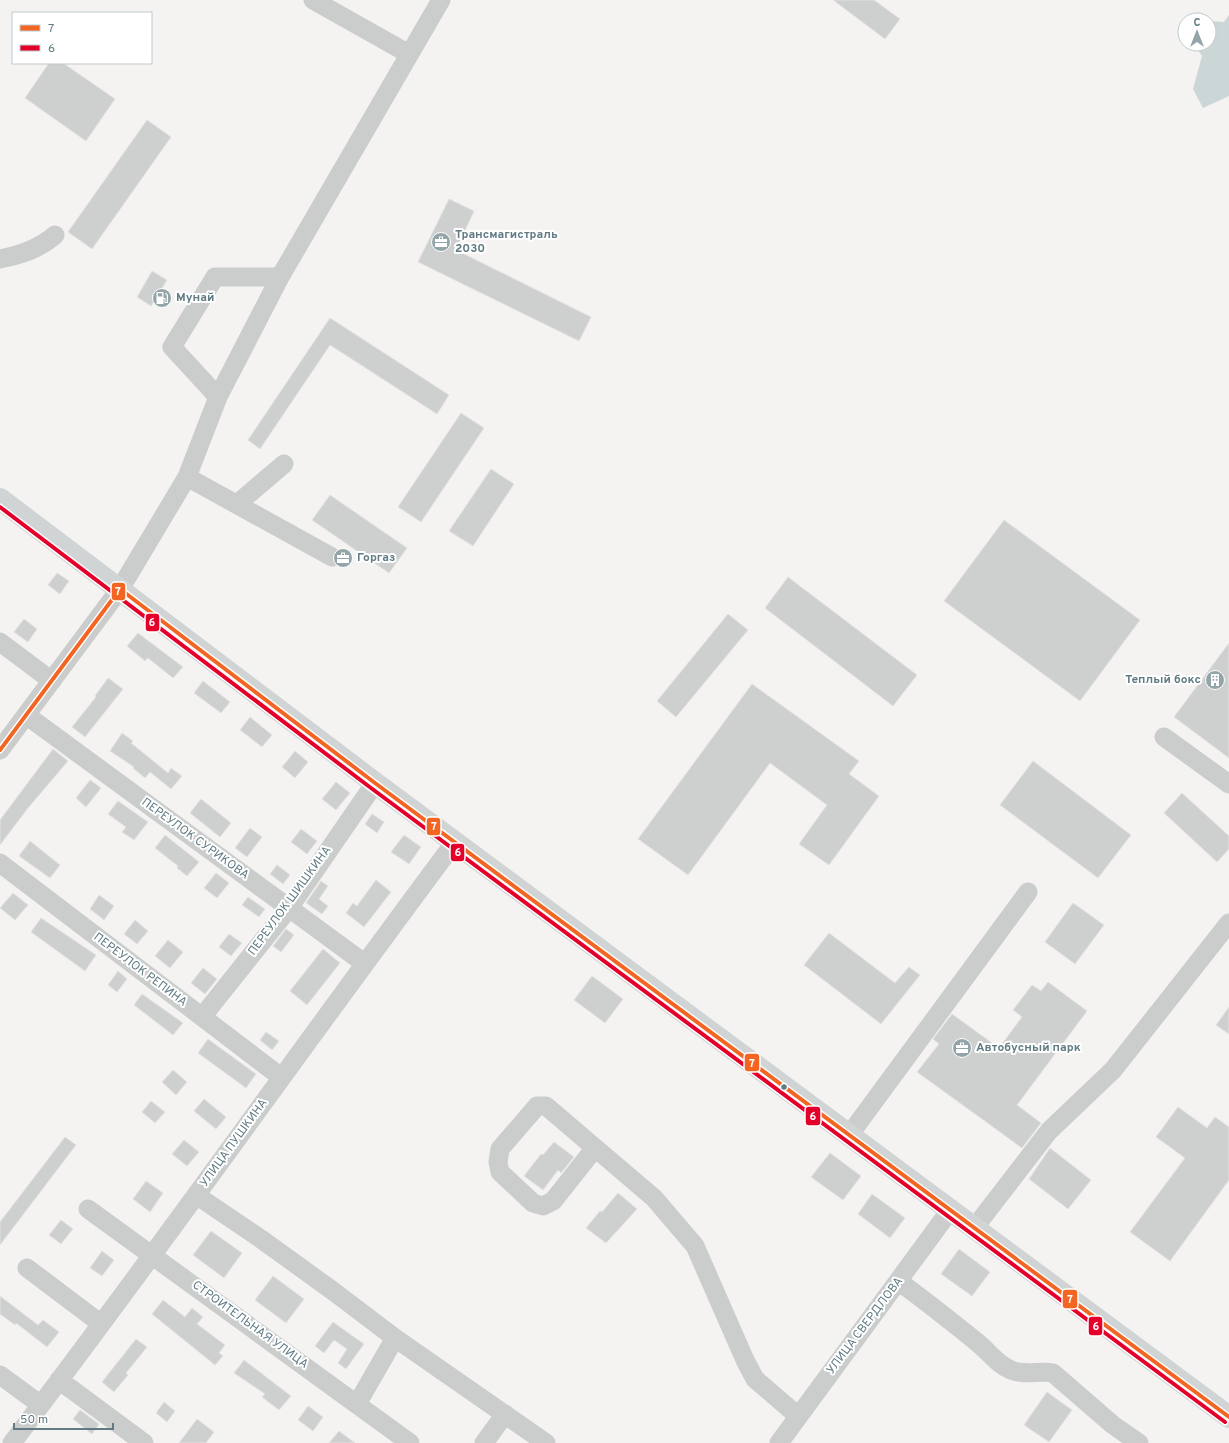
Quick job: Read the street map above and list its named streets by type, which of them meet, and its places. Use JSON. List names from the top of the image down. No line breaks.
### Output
{"streets":{"street":["ПЕРЕУЛОК СУРИКОВА","ПЕРЕУЛОК ШИШКИНА","ПЕРЕУЛОК РЕПИНА","УЛИЦА ПУШКИНА","СТРОИТЕЛЬНАЯ УЛИЦА","УЛИЦА СВЕРДЛОВА"]},"crossings":[["ПЕРЕУЛОК СУРИКОВА","ПЕРЕУЛОК ШИШКИНА"],["ПЕРЕУЛОК СУРИКОВА","УЛИЦА ПУШКИНА"],["ПЕРЕУЛОК ШИШКИНА","ПЕРЕУЛОК РЕПИНА"],["ПЕРЕУЛОК РЕПИНА","УЛИЦА ПУШКИНА"],["УЛИЦА ПУШКИНА","СТРОИТЕЛЬНАЯ УЛИЦА"]],"places":{"office":["Трансмагистраль 2030","Горгаз","Автобусный парк"],"fuel station":["Мунай"],"building":["Теплый бокс"]},"lines":["transit line 6","transit line 7"],"legend":["7","6"],"scale_bar":"50 m","north":"top"}
